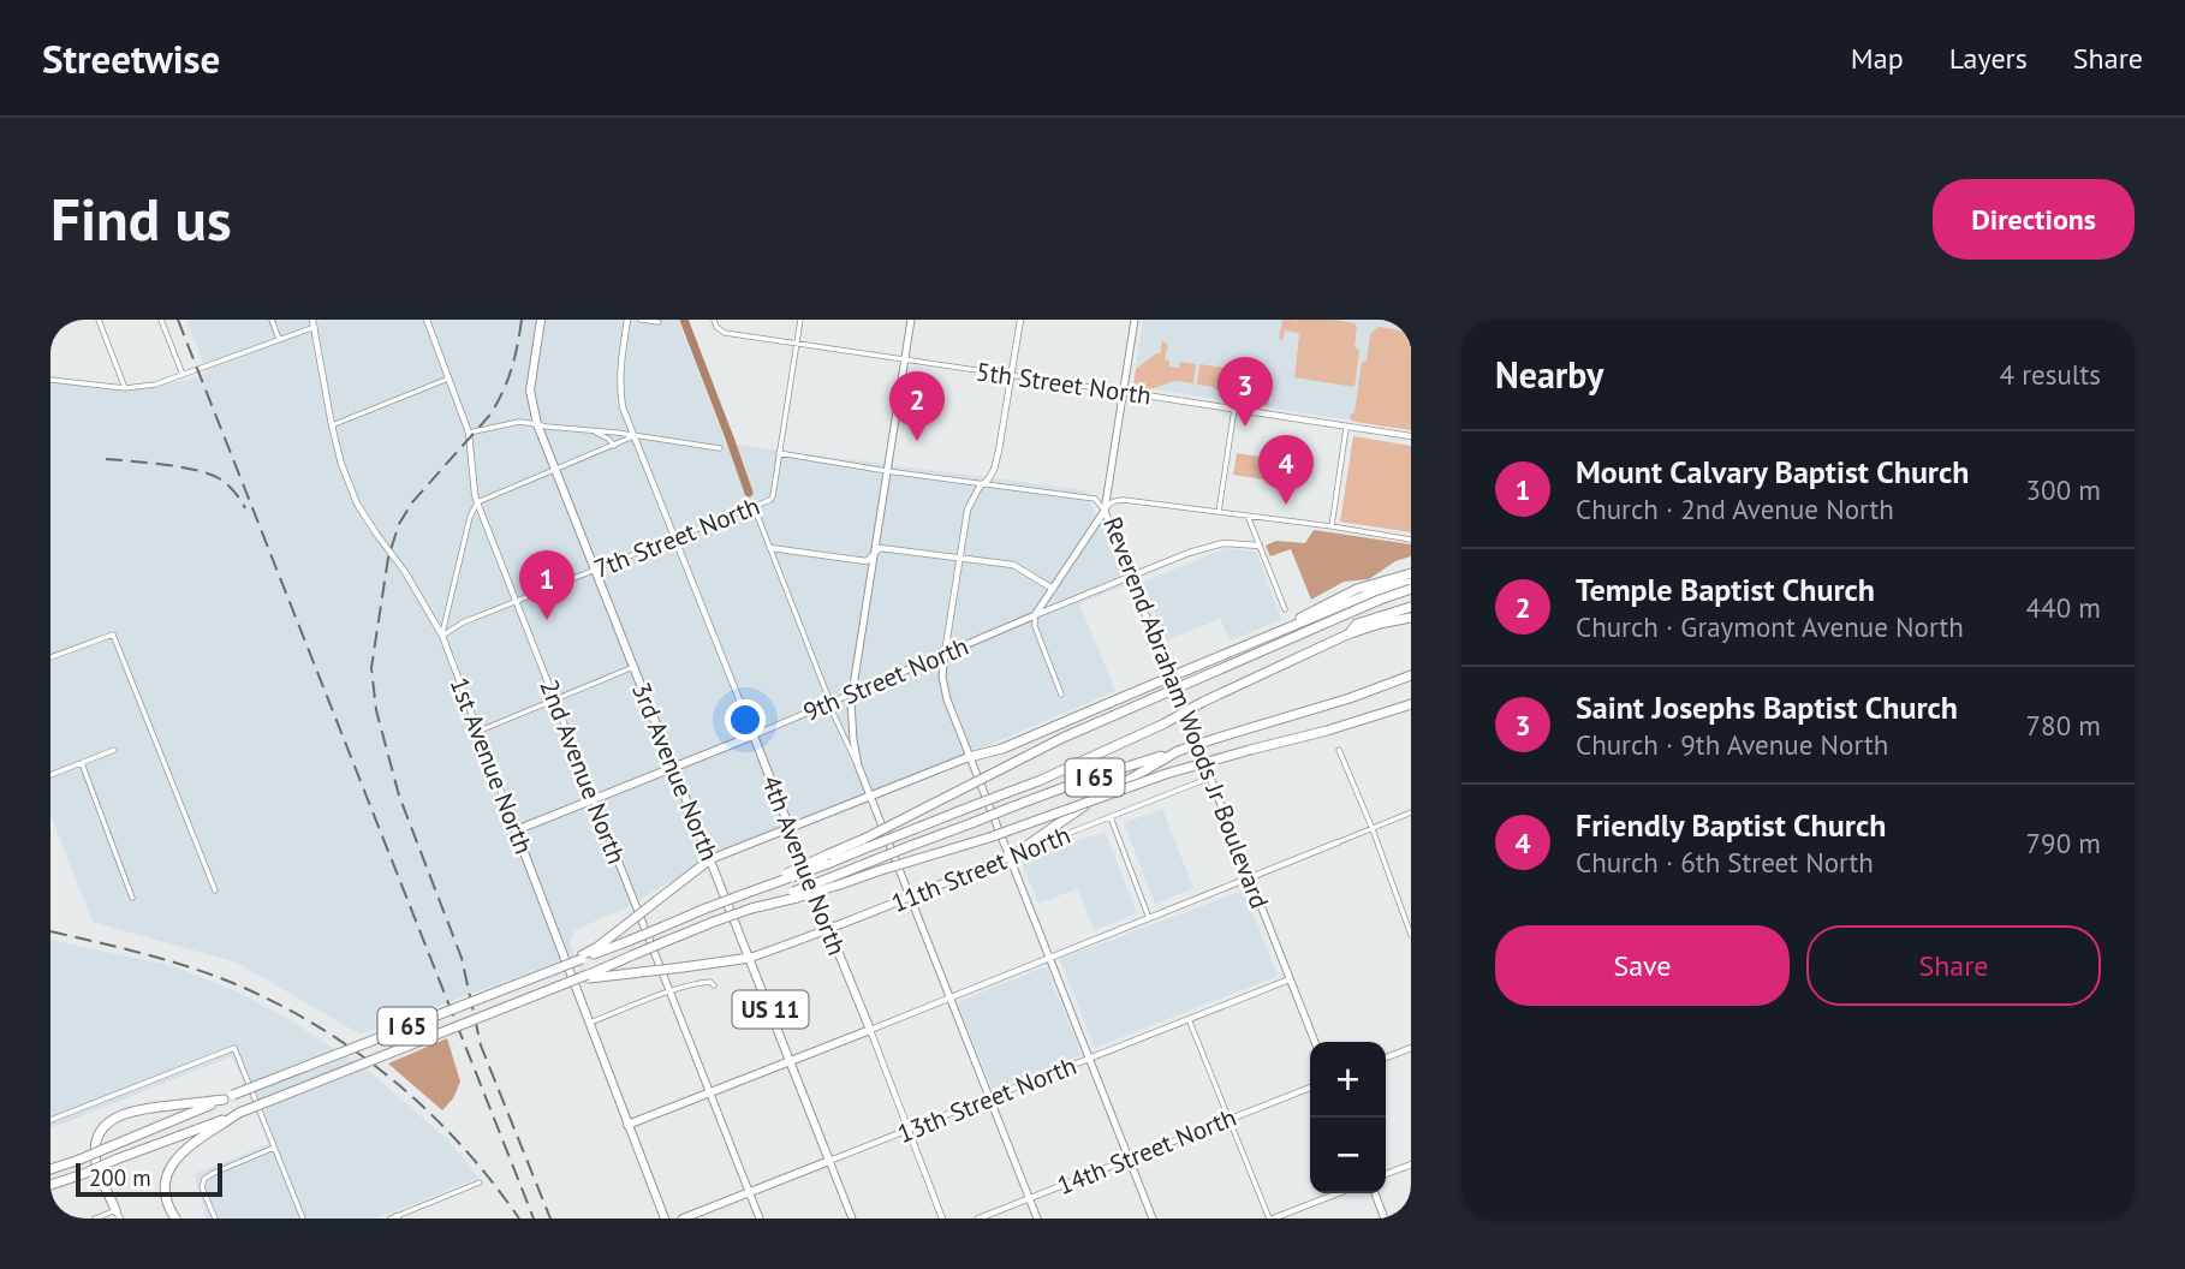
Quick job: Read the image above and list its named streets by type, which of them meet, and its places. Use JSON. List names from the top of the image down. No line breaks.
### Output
{"streets":{"highway":["I 65"],"main road":["9th Street North","Reverend Abraham Woods Jr Boulevard","1st Avenue North","2nd Avenue North","3rd Avenue North","4th Avenue North","11th Street North","US 11","13th Street North"],"street":["5th Street North","7th Street North","14th Street North"]},"crossings":[["5th Street North","Reverend Abraham Woods Jr Boulevard"],["7th Street North","1st Avenue North"],["7th Street North","2nd Avenue North"],["7th Street North","3rd Avenue North"],["7th Street North","4th Avenue North"],["9th Street North","Reverend Abraham Woods Jr Boulevard"],["9th Street North","1st Avenue North"],["9th Street North","2nd Avenue North"],["9th Street North","3rd Avenue North"],["9th Street North","4th Avenue North"],["Reverend Abraham Woods Jr Boulevard","11th Street North"],["Reverend Abraham Woods Jr Boulevard","13th Street North"],["2nd Avenue North","13th Street North"],["3rd Avenue North","11th Street North"],["3rd Avenue North","13th Street North"],["4th Avenue North","11th Street North"],["4th Avenue North","13th Street North"]],"scale_bar":"200 m","page":{"header":"Streetwise","nav":["Map","Layers","Share"],"buttons":["Directions",["Save","Share"]],"title":"Find us","heading":["Nearby","4 results"],"pins":["3","2","4","1"],"list":[{"mark":"1","name":"Mount Calvary Baptist Church","note":"Church · 2nd Avenue North","value":"300 m"},{"mark":"2","name":"Temple Baptist Church","note":"Church · Graymont Avenue North","value":"440 m"},{"mark":"3","name":"Saint Josephs Baptist Church","note":"Church · 9th Avenue North","value":"780 m"},{"mark":"4","name":"Friendly Baptist Church","note":"Church · 6th Street North","value":"790 m"}],"map_buttons":["+","−"],"scale":"200 m"}}
